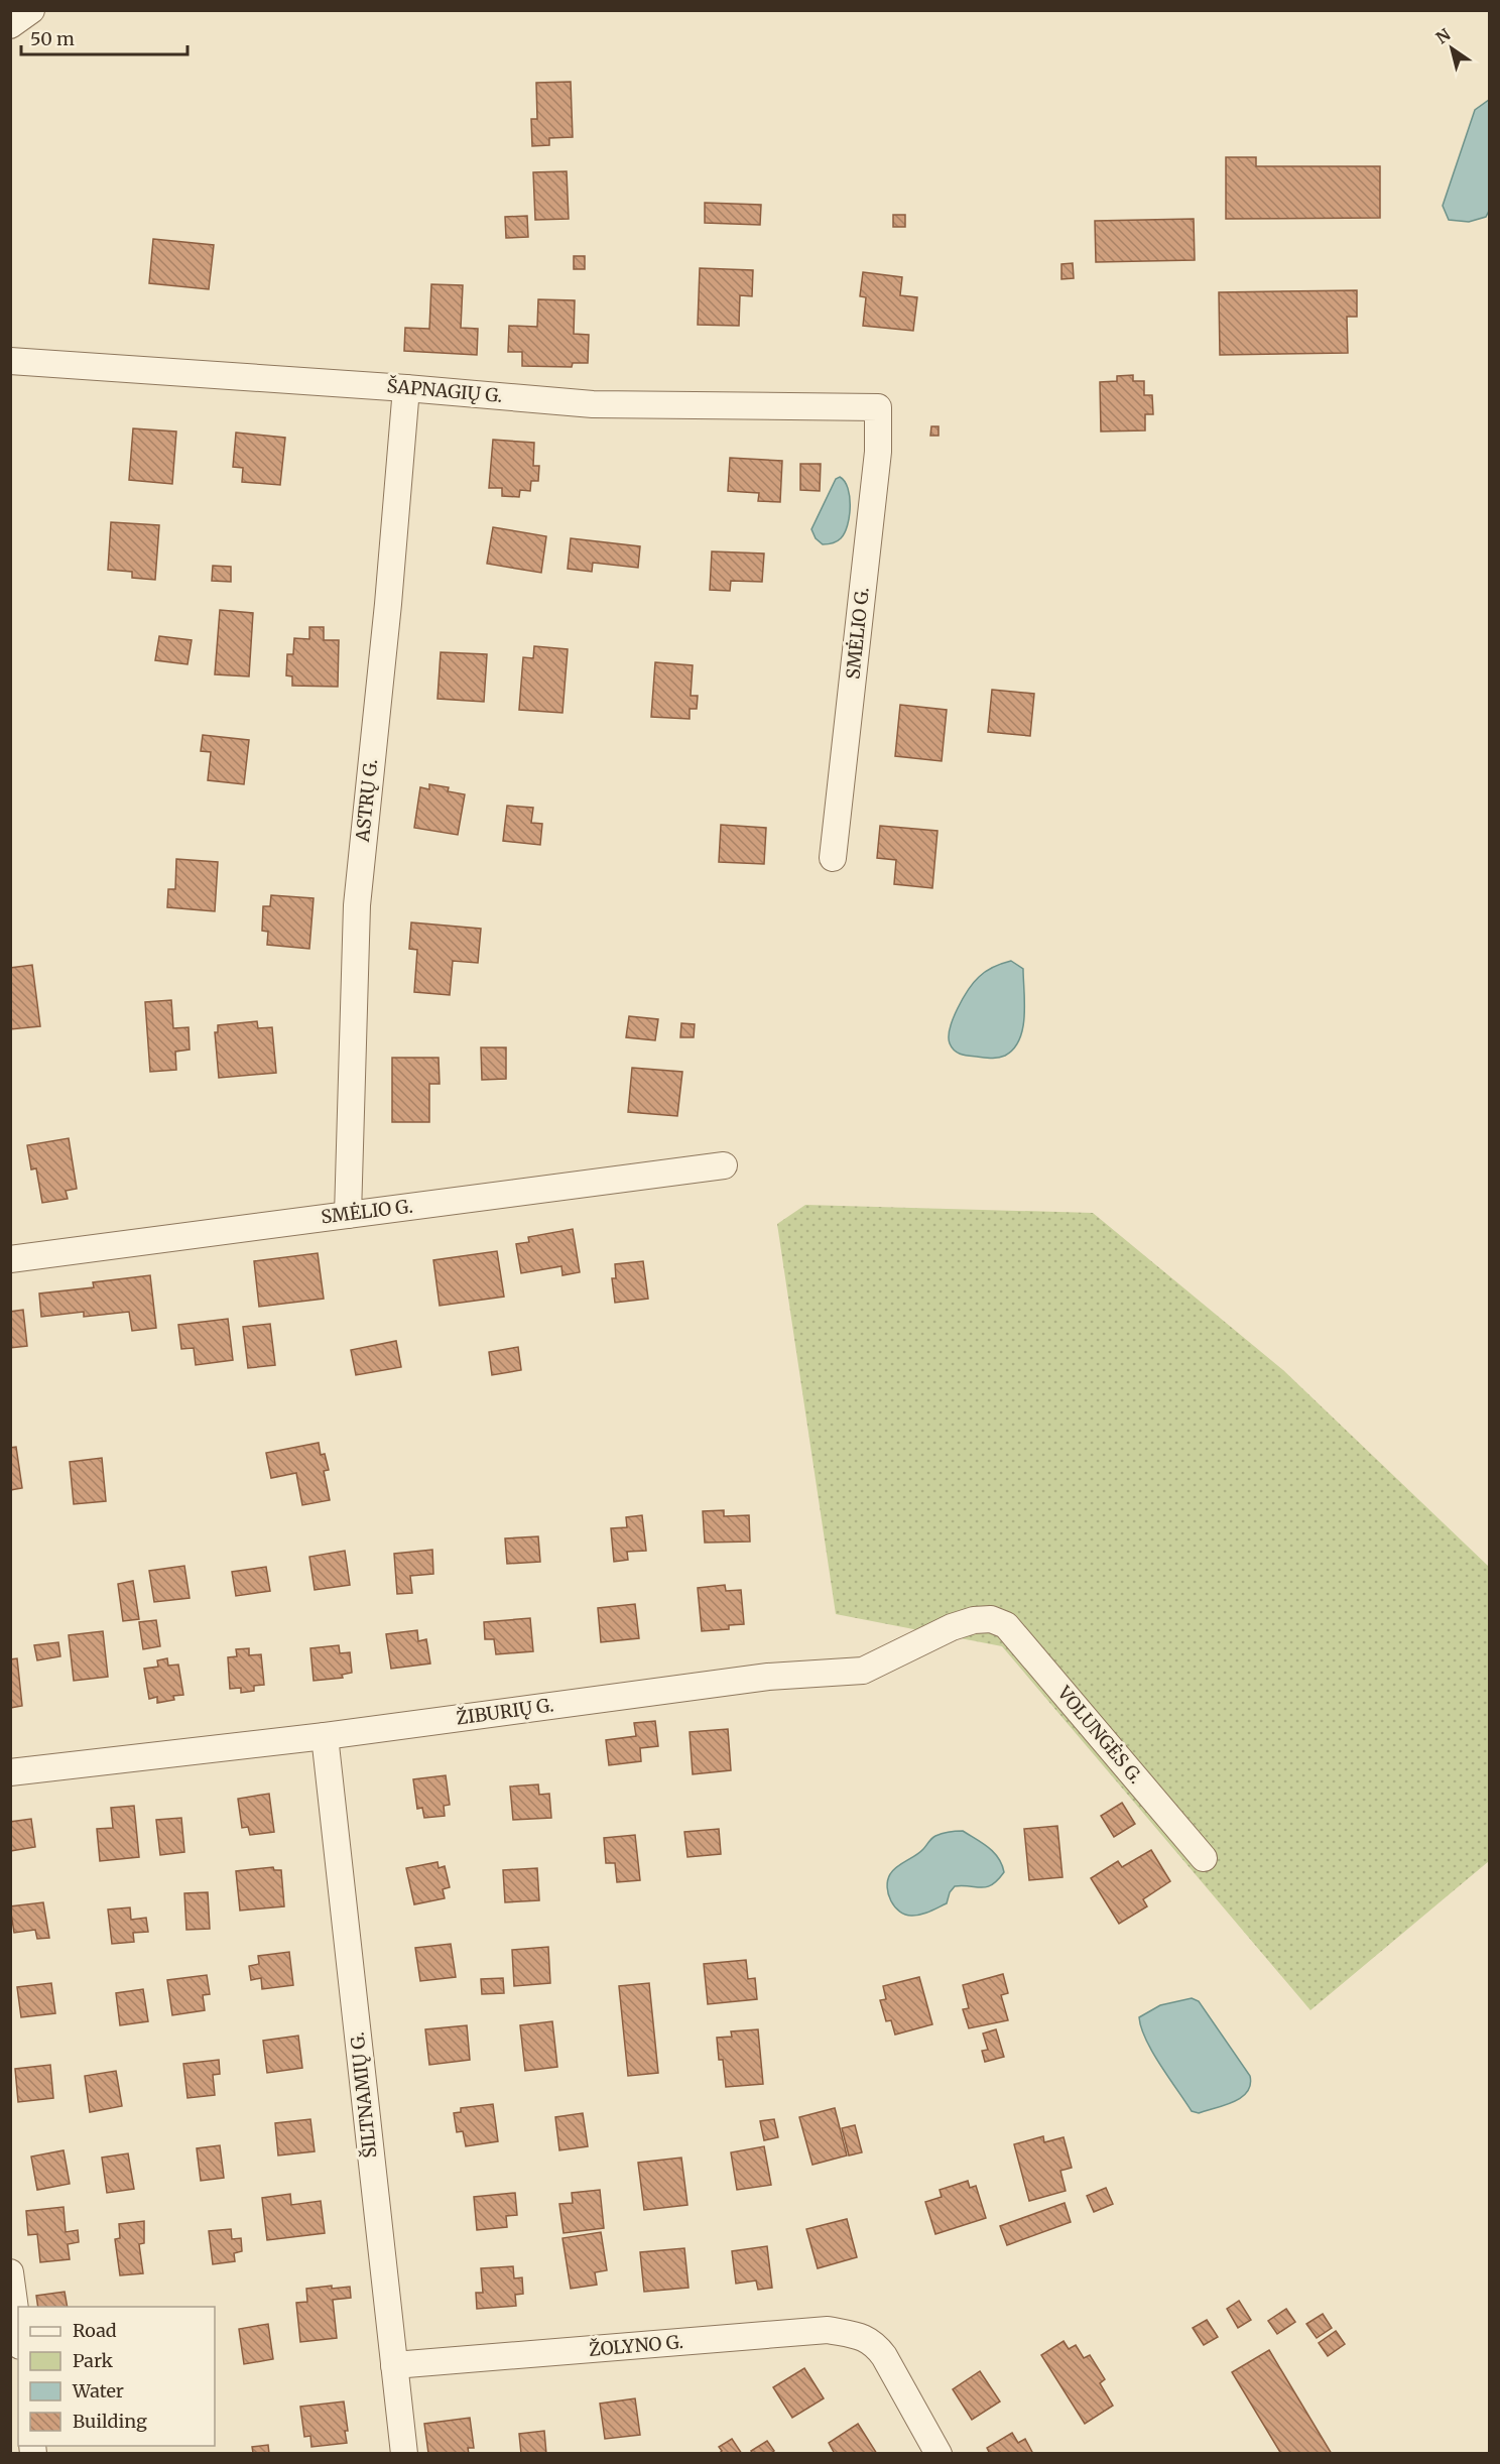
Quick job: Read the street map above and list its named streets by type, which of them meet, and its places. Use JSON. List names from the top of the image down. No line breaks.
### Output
{"streets":{"street":["ŠAPNAGIŲ G.","SMĖLIO G.","ASTRŲ G.","ŽIBURIŲ G.","VOLUNGĖS G.","ŠILTNAMIŲ G.","ŽOLYNO G."]},"crossings":[["ŠAPNAGIŲ G.","SMĖLIO G."],["ŠAPNAGIŲ G.","ASTRŲ G."],["SMĖLIO G.","ASTRŲ G."],["ŽIBURIŲ G.","VOLUNGĖS G."],["ŽIBURIŲ G.","ŠILTNAMIŲ G."],["ŠILTNAMIŲ G.","ŽOLYNO G."]],"legend":["Road","Park","Water","Building"],"scale_bar":"50 m","north":"top left"}
